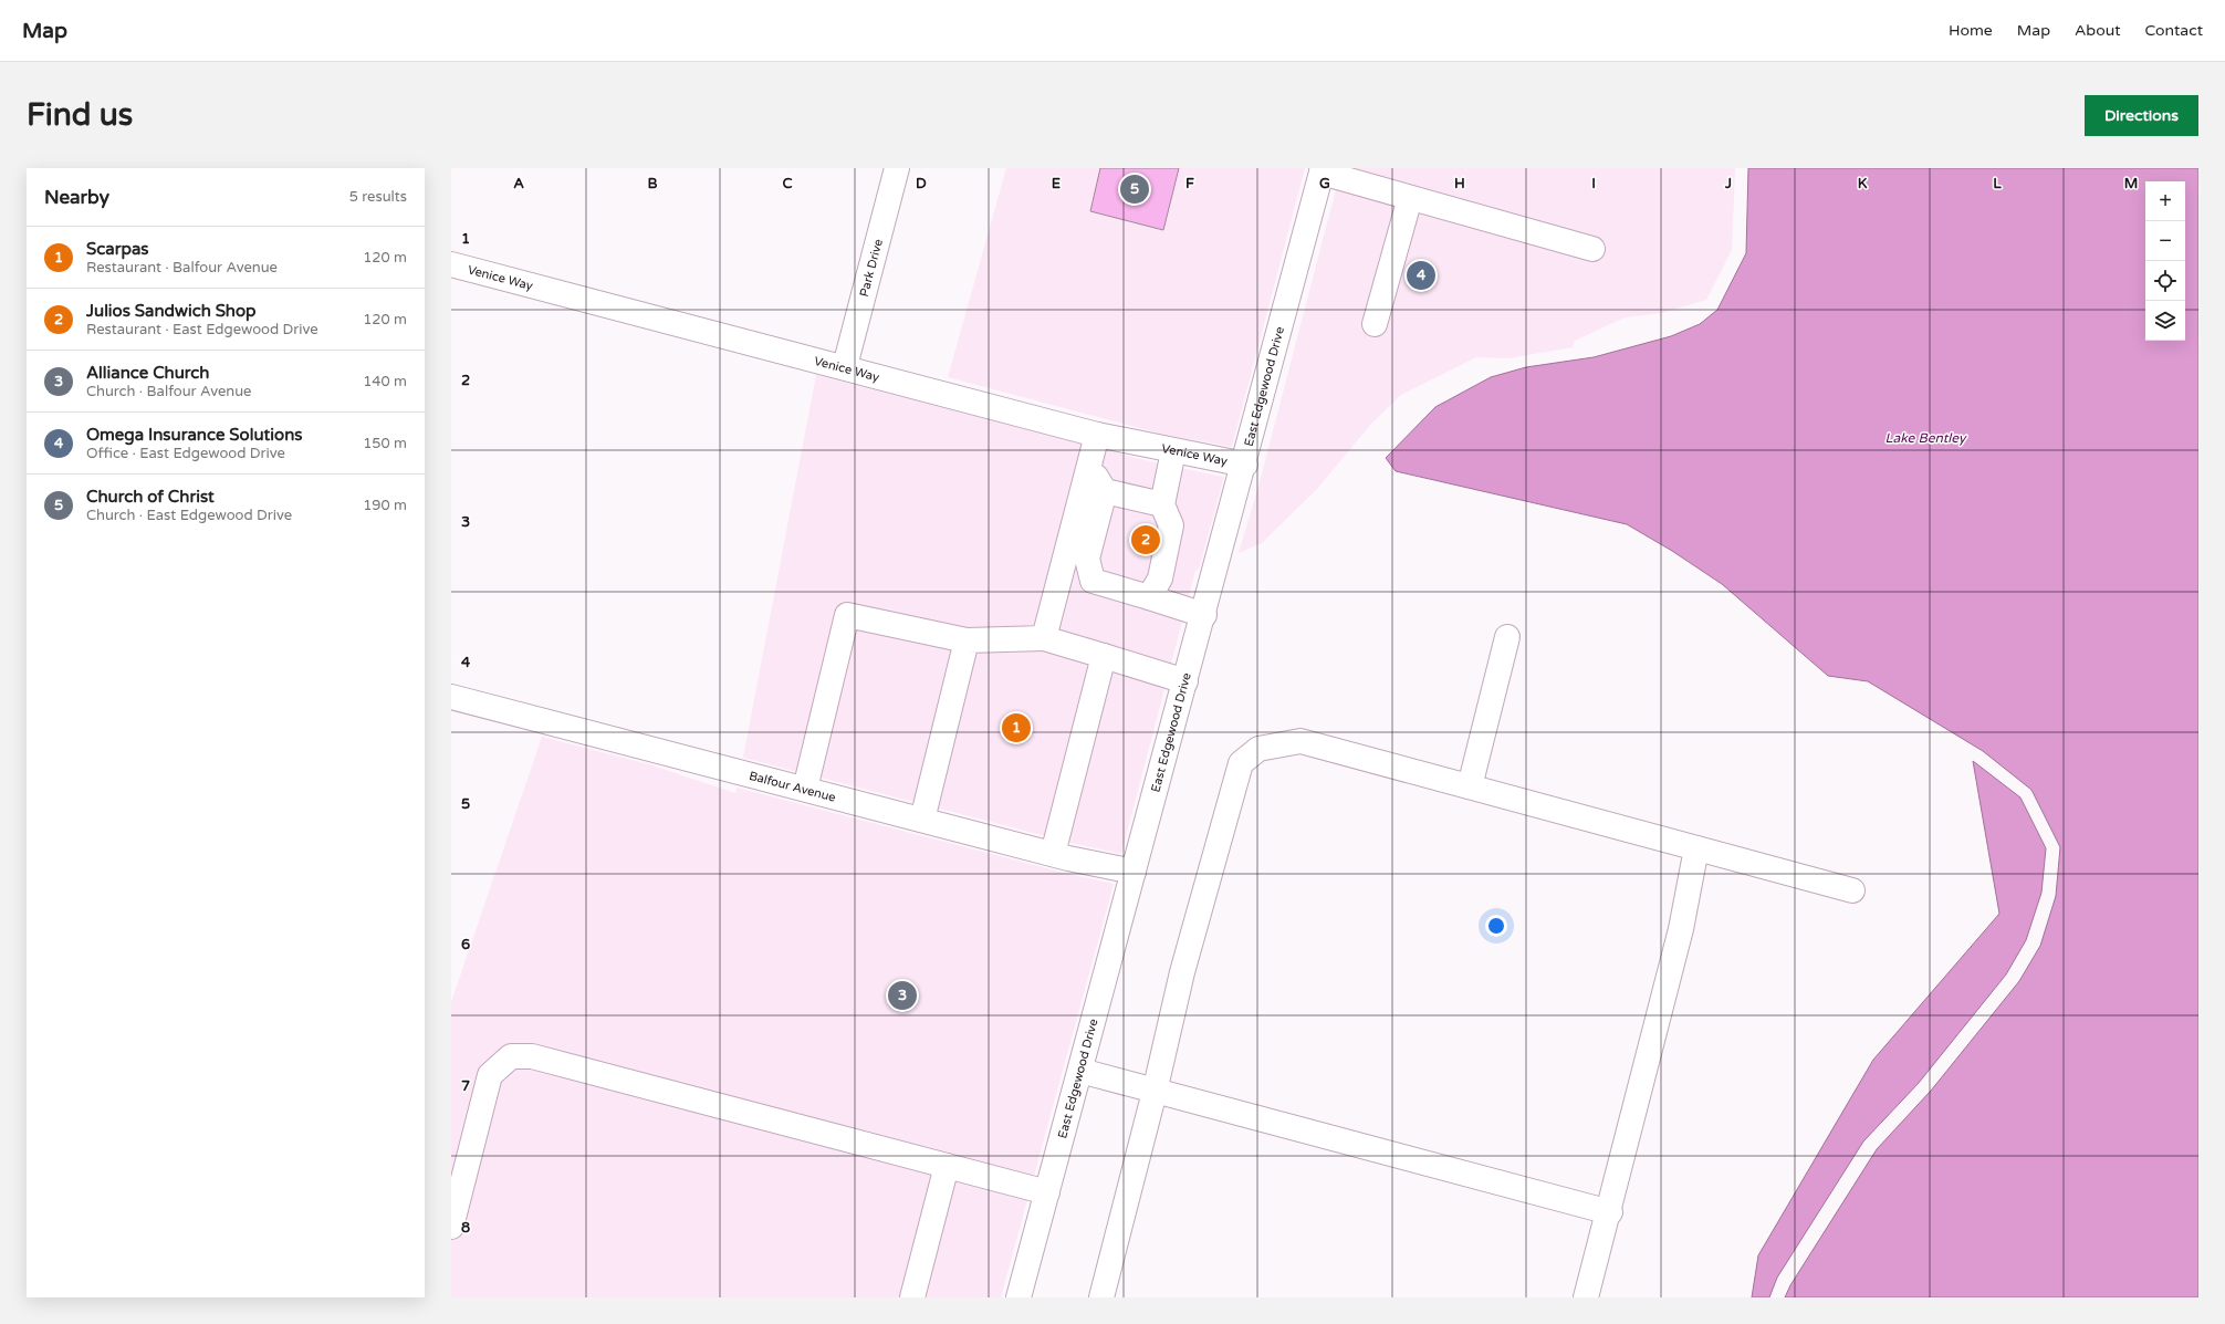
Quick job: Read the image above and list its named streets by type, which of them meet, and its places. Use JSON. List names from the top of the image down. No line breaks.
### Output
{"streets":{"street":["Park Drive","Venice Way","East Edgewood Drive","Balfour Avenue"]},"crossings":[["Park Drive","Venice Way"],["Venice Way","East Edgewood Drive"],["East Edgewood Drive","Balfour Avenue"]],"water":["Lake Bentley"],"page":{"header":"Map","nav":["Home","Map","About","Contact"],"buttons":"Directions","title":"Find us","heading":["Nearby","5 results"],"pins":["5","4","2","1","3"],"map_buttons":["+","−"],"list":[{"mark":"1","name":"Scarpas","note":"Restaurant · Balfour Avenue","value":"120 m"},{"mark":"2","name":"Julios Sandwich Shop","note":"Restaurant · East Edgewood Drive","value":"120 m"},{"mark":"3","name":"Alliance Church","note":"Church · Balfour Avenue","value":"140 m"},{"mark":"4","name":"Omega Insurance Solutions","note":"Office · East Edgewood Drive","value":"150 m"},{"mark":"5","name":"Church of Christ","note":"Church · East Edgewood Drive","value":"190 m"}]},"grid":{"columns":["A","B","C","D","E","F","G","H","I","J","K","L","M"],"rows":["1","2","3","4","5","6","7","8"]}}
